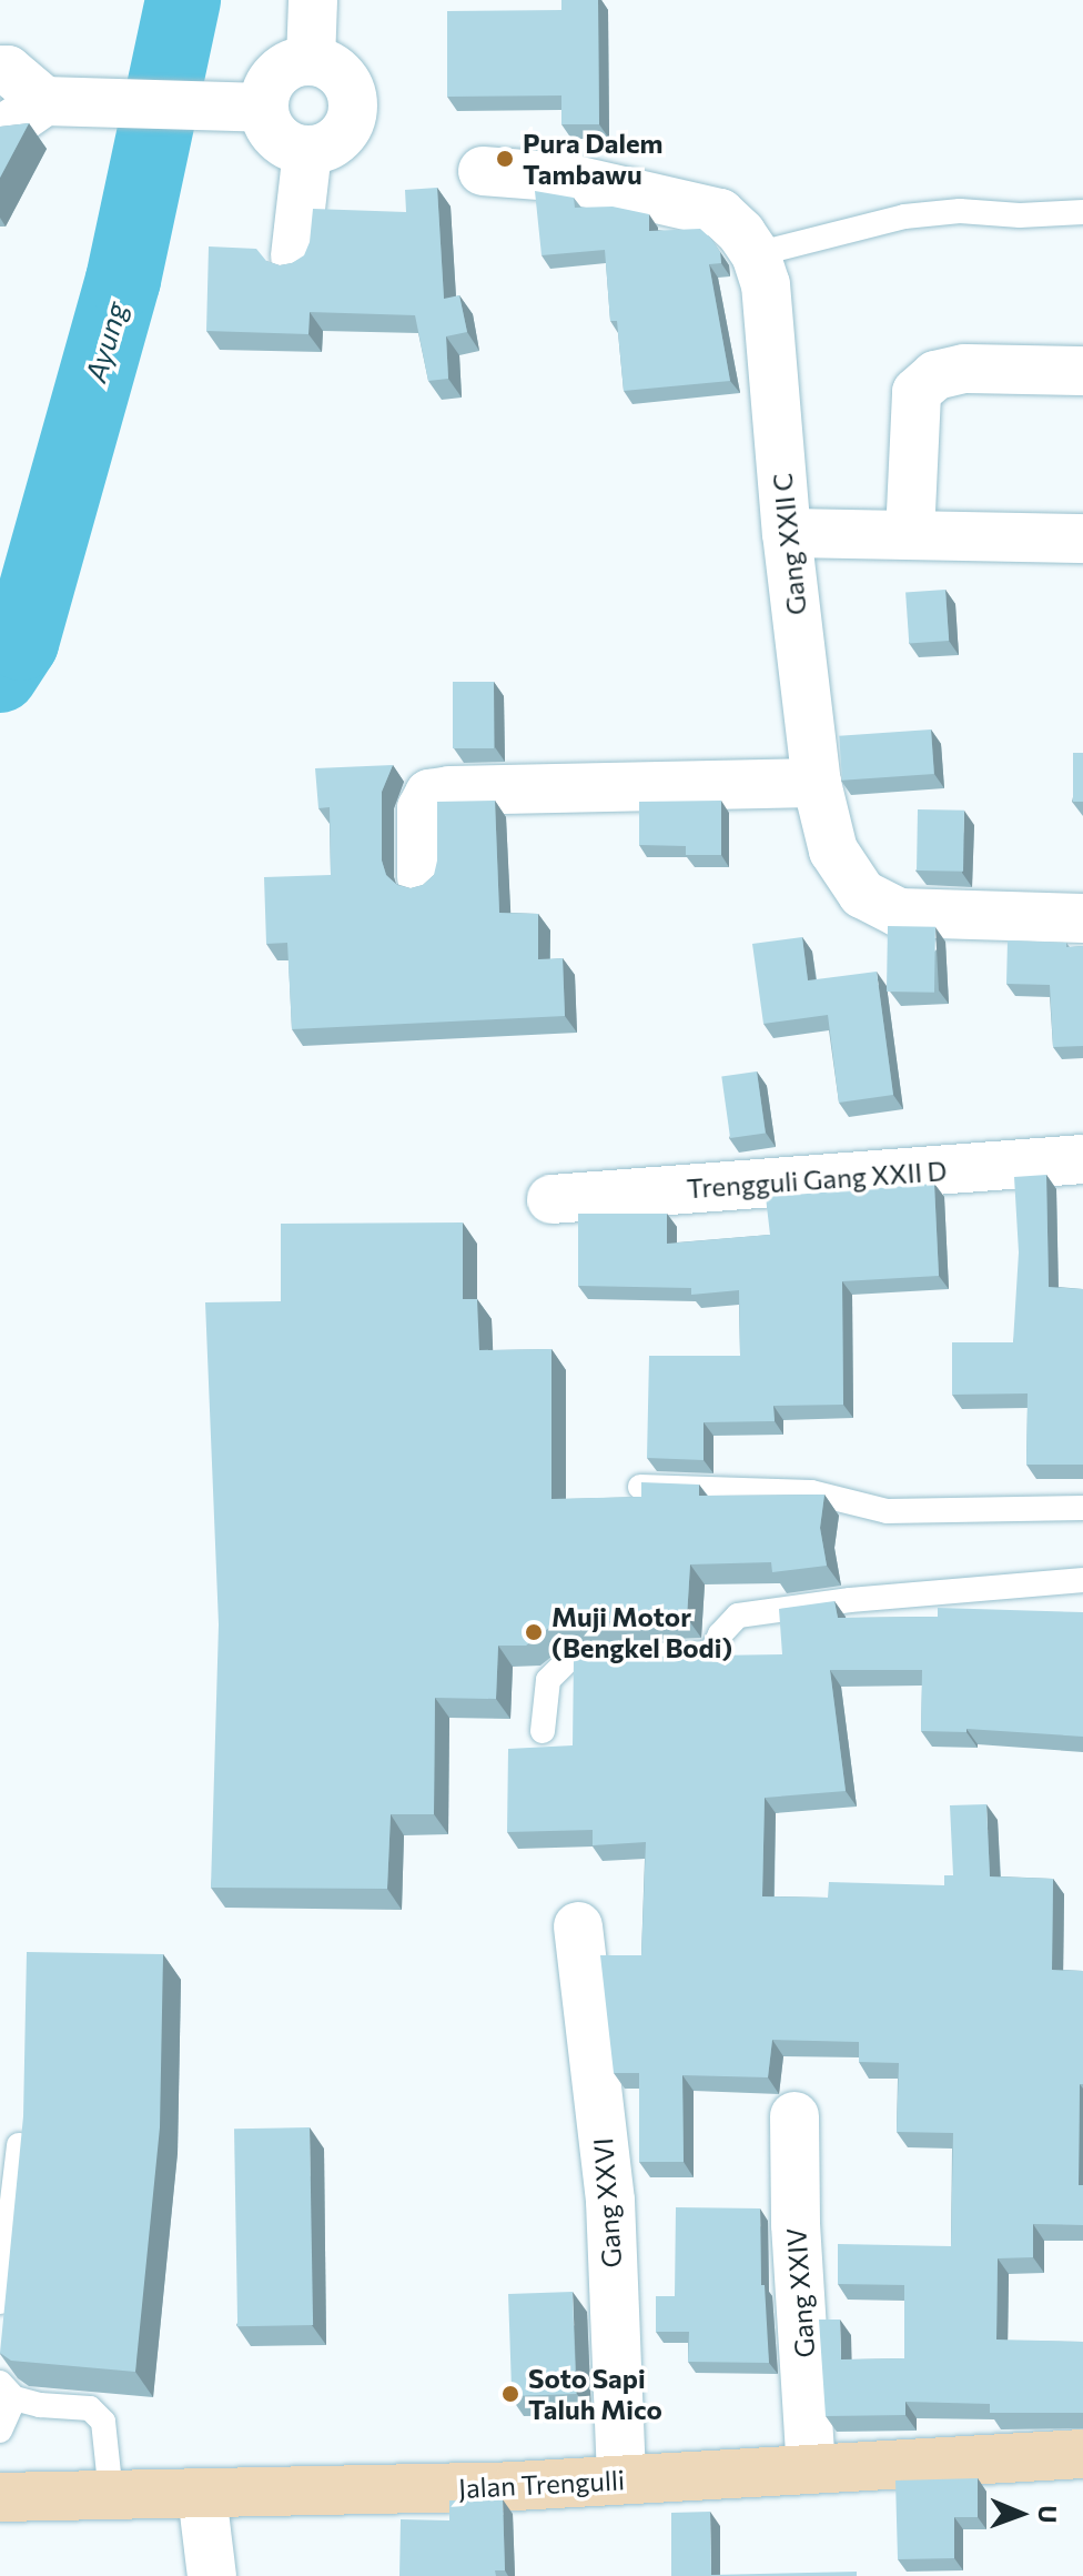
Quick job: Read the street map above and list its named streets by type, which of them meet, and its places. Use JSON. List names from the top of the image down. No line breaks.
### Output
{"streets":{"main road":["Jalan Trengulli"],"street":["Gang XXII C","Trengguli Gang XXII D","Gang XXVI","Gang XXIV"]},"crossings":[["Gang XXVI","Jalan Trengulli"],["Gang XXIV","Jalan Trengulli"]],"water":["Ayung"],"places":["Pura Dalem Tambawu","Muji Motor (Bengkel Bodi)","Soto Sapi Taluh Mico"],"north":"right"}
